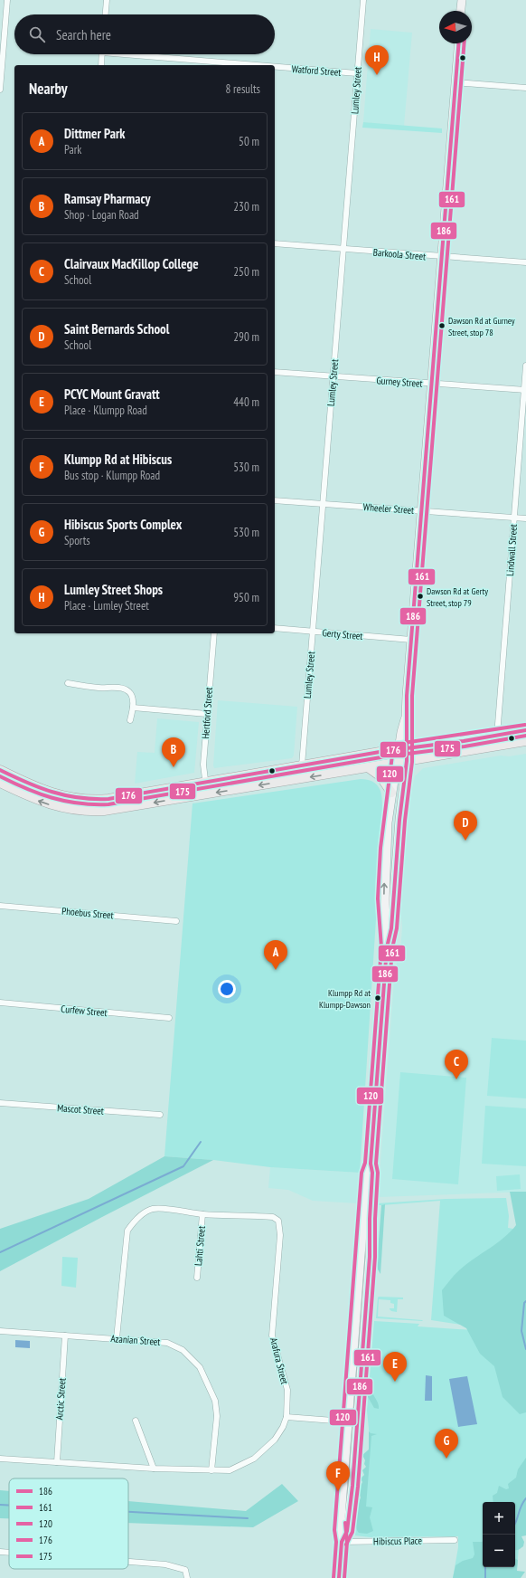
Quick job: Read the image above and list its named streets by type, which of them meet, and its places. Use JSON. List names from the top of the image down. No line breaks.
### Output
{"streets":{"street":["Watford Street","Lumley Street","Barkoola Street","Gurney Street","Wheeler Street","Lindwall Street","Gerty Street","Hertford Street","Phoebus Street","Curfew Street","Mascot Street","Lahti Street","Azanian Street","Arafura Street","Arctic Street","Hibiscus Place"]},"crossings":[["Watford Street","Lumley Street"],["Lumley Street","Barkoola Street"],["Lumley Street","Gurney Street"],["Lumley Street","Wheeler Street"],["Lumley Street","Gerty Street"],["Gurney Street","Lindwall Street"],["Wheeler Street","Lindwall Street"],["Lahti Street","Arafura Street"],["Azanian Street","Arafura Street"],["Azanian Street","Arctic Street"],["Arafura Street","Arctic Street"]],"places":["Dawson Rd at Gurney Street, stop 78","Dawson Rd at Gerty Street, stop 79","Klumpp Rd at Klumpp-Dawson"],"lines":["transit line 186","transit line 161","transit line 120","transit line 176","transit line 175"],"legend":["186","161","120","176","175"],"north":"left","page":{"search":"Search here","pins":["H","B","D","A","C","E","G","F"],"heading":["Nearby","8 results"],"list":[{"mark":"A","name":"Dittmer Park","note":"Park","value":"50 m"},{"mark":"B","name":"Ramsay Pharmacy","note":"Shop · Logan Road","value":"230 m"},{"mark":"C","name":"Clairvaux MacKillop College","note":"School","value":"250 m"},{"mark":"D","name":"Saint Bernards School","note":"School","value":"290 m"},{"mark":"E","name":"PCYC Mount Gravatt","note":"Place · Klumpp Road","value":"440 m"},{"mark":"F","name":"Klumpp Rd at Hibiscus","note":"Bus stop · Klumpp Road","value":"530 m"},{"mark":"G","name":"Hibiscus Sports Complex","note":"Sports","value":"530 m"},{"mark":"H","name":"Lumley Street Shops","note":"Place · Lumley Street","value":"950 m"}],"map_buttons":["+","−"]}}
